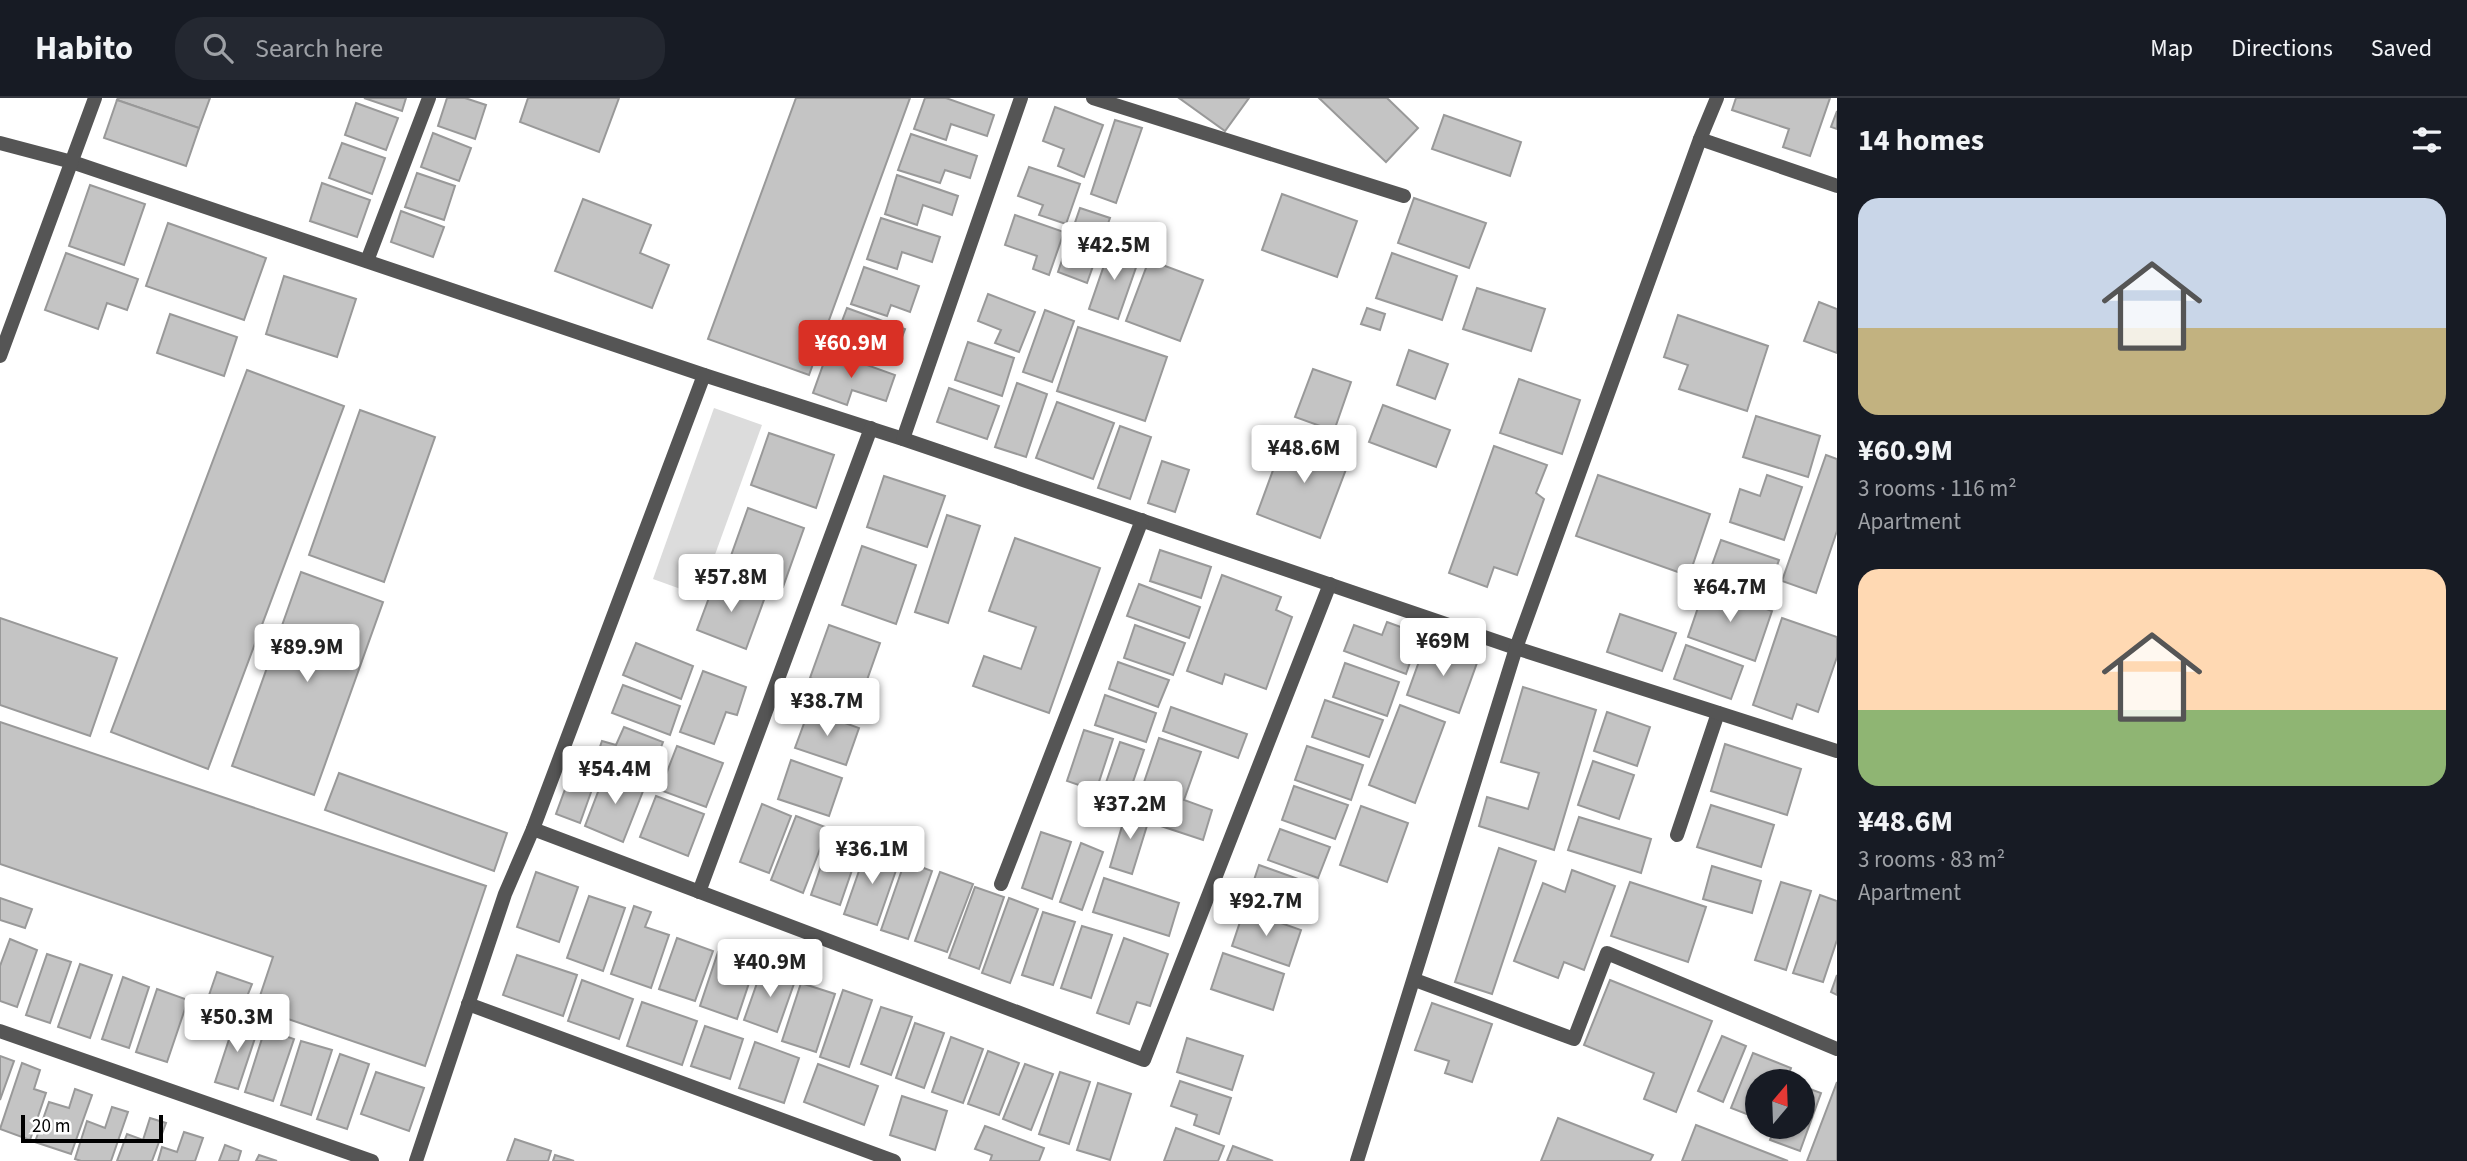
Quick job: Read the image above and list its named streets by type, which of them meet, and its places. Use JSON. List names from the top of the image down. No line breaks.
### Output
{"scale_bar":"20 m","north":"top","page":{"header":"Habito","search":"Search here","nav":["Map","Directions","Saved"],"heading":"14 homes","list":[{"name":"¥60.9M","note":"3 rooms · 116 m² · Apartment"},{"name":"¥48.6M","note":"3 rooms · 83 m² · Apartment"}],"price":["¥42.5M","¥60.9M","¥48.6M","¥57.8M","¥64.7M","¥69M","¥89.9M","¥38.7M","¥54.4M","¥37.2M","¥36.1M","¥92.7M","¥40.9M","¥50.3M"],"scale":"20 m"}}
